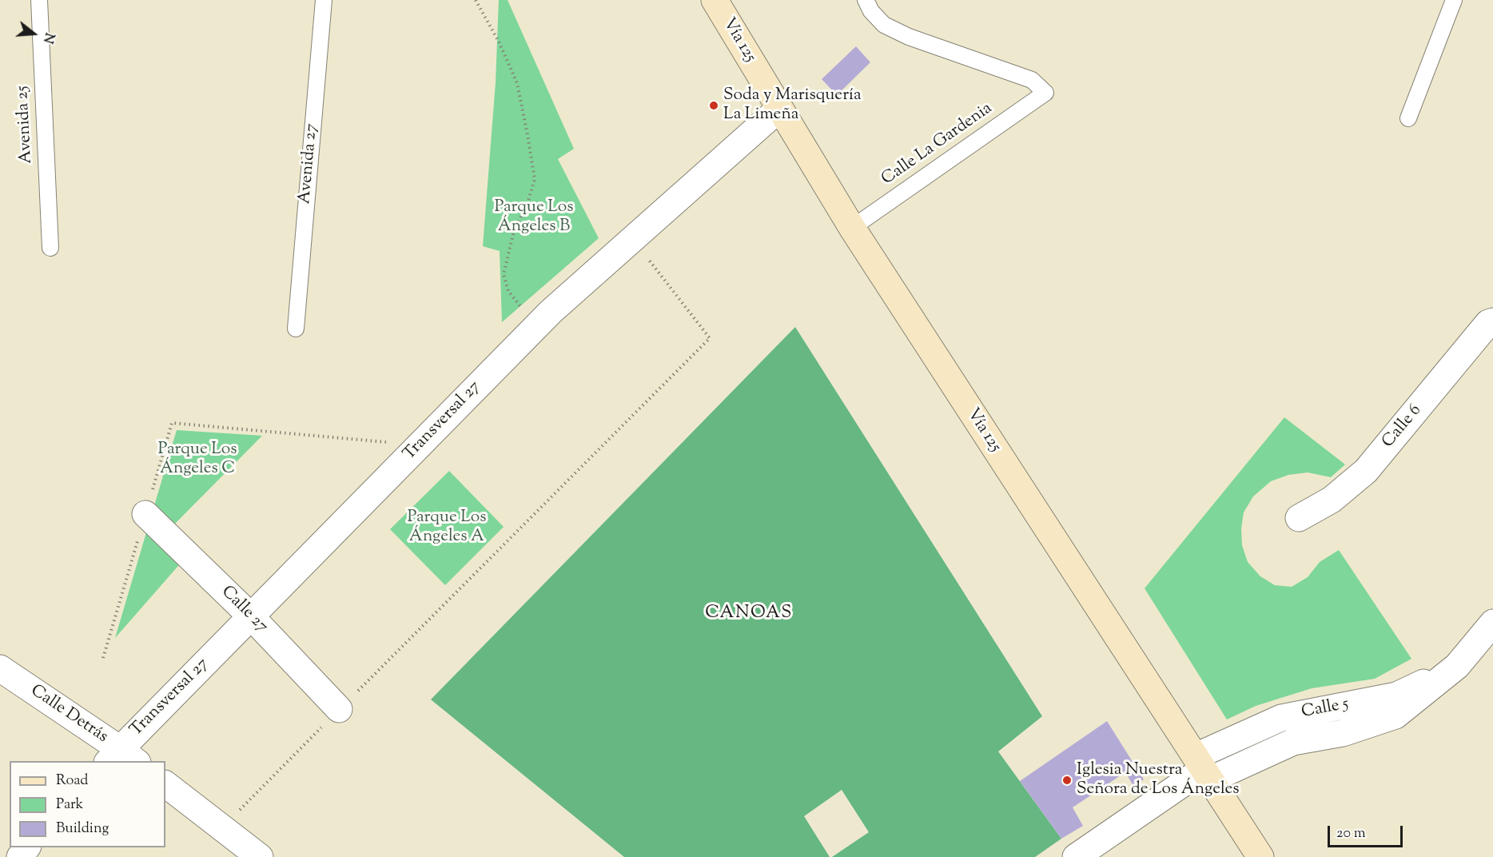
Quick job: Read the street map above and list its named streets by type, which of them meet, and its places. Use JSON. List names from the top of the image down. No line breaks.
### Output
{"streets":{"main road":["Vía 125"],"street":["Transversal 27","Calle 6","Calle 27","Calle 5","Calle Detrás"],"lane":["Avenida 25","Calle La Gardenia","Avenida 27"]},"crossings":[["Vía 125","Calle La Gardenia"],["Vía 125","Transversal 27"],["Vía 125","Calle 5"],["Transversal 27","Calle 27"],["Transversal 27","Calle Detrás"]],"districts":["CANOAS"],"parks":["Parque Los Ángeles B","Parque Los Ángeles C","Parque Los Ángeles A"],"places":["Soda y Marisquería La Limeña","Iglesia Nuestra Señora de Los Ángeles"],"legend":["Road","Park","Building"],"scale_bar":"20 m","north":"right"}
